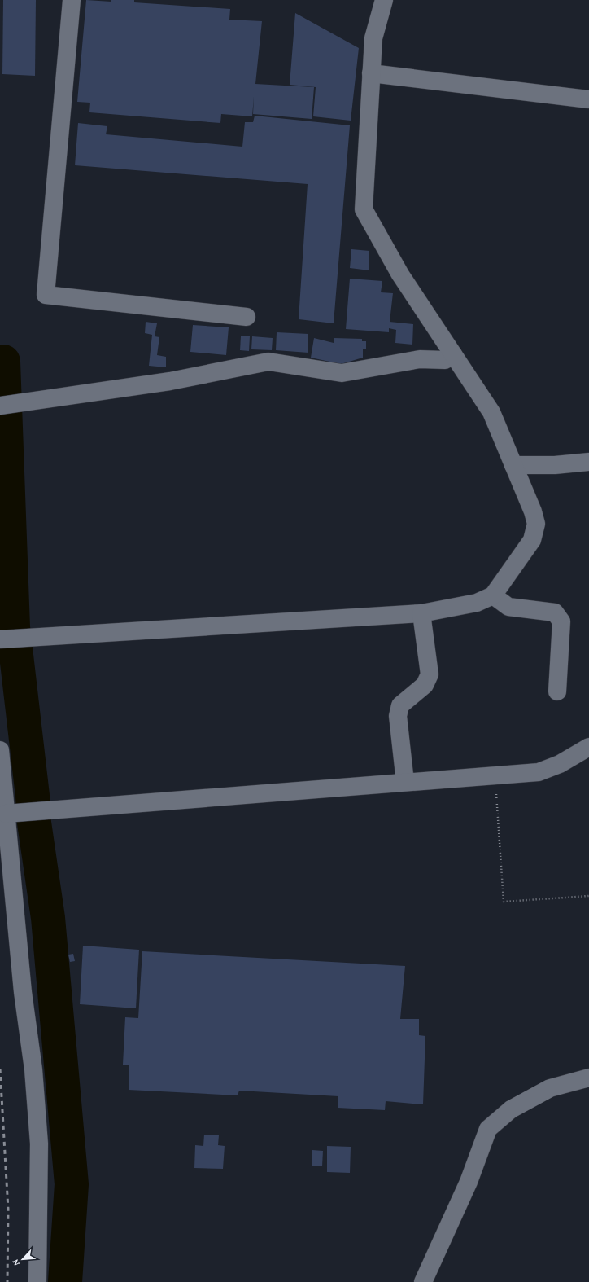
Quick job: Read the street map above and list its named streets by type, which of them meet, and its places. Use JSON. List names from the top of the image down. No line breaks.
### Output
{"north":"bottom left"}
